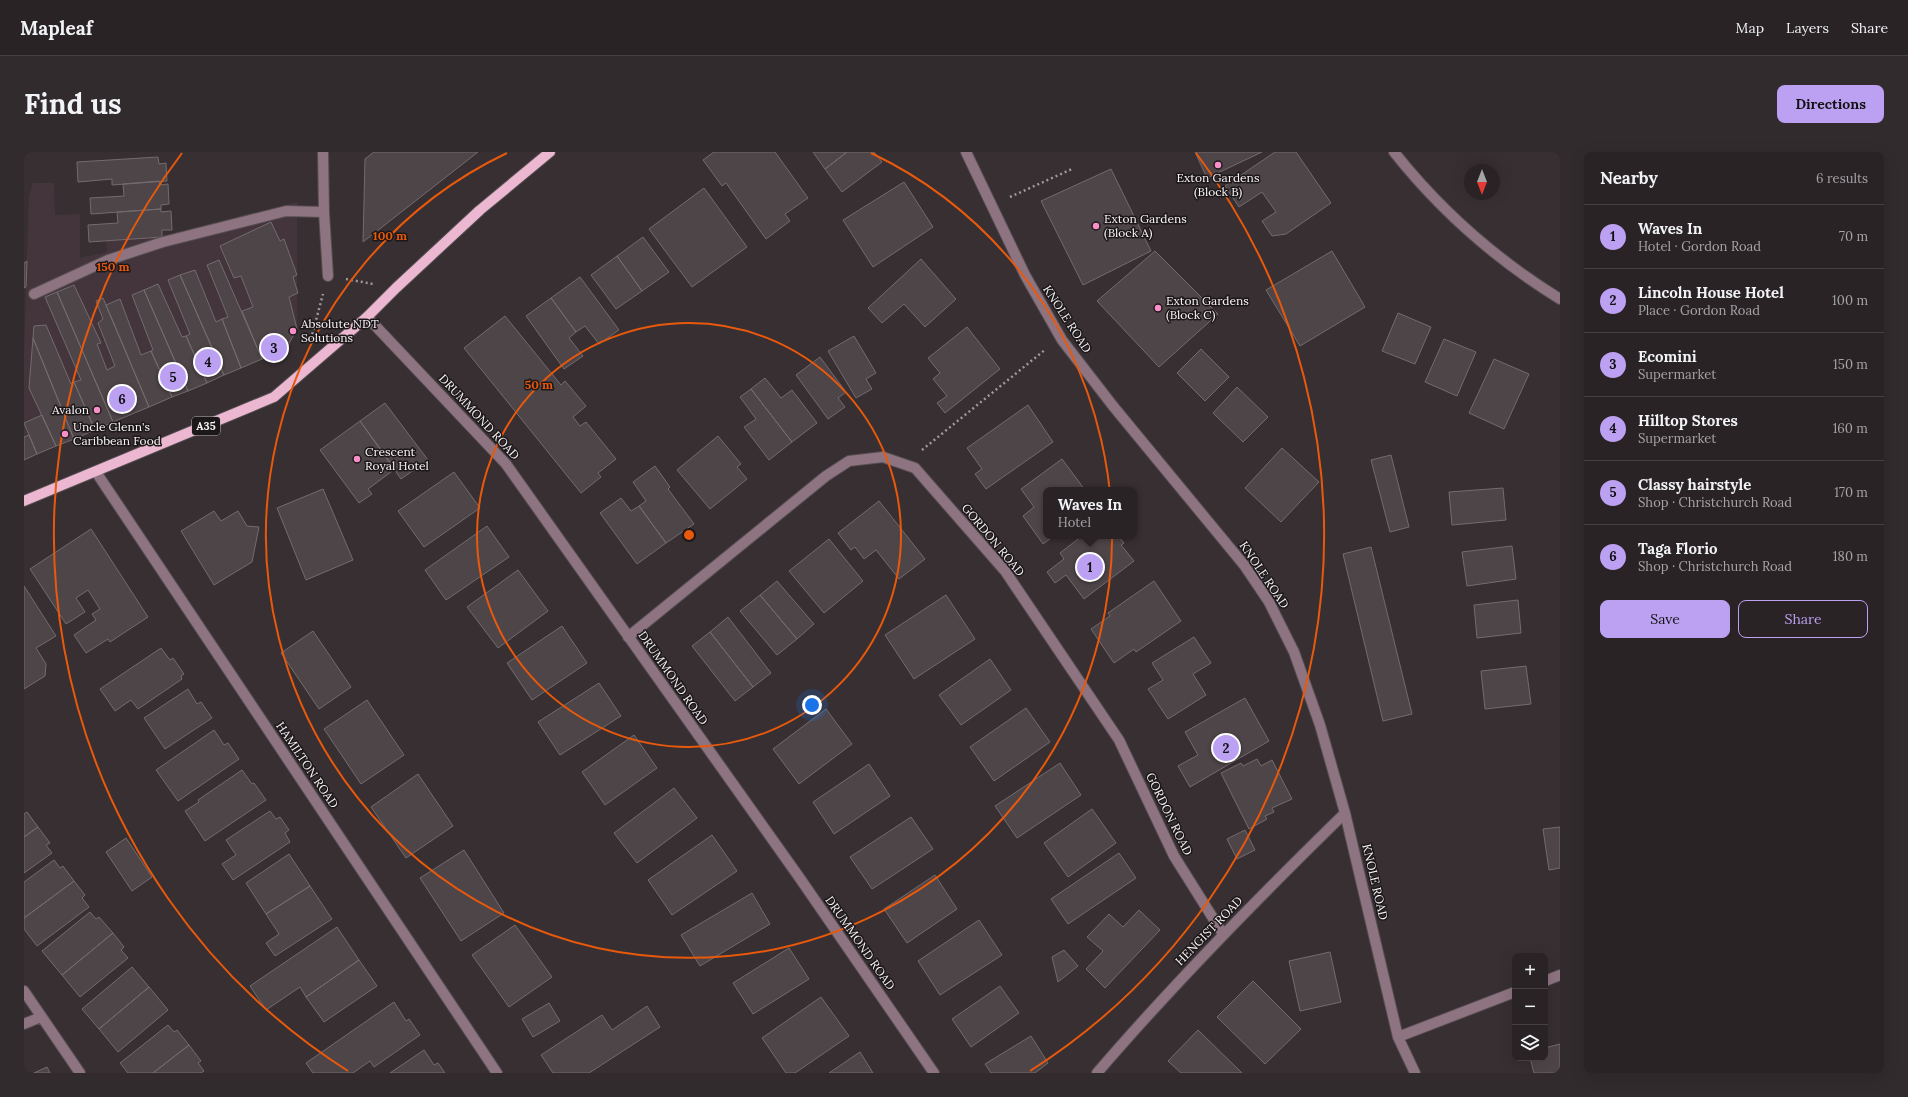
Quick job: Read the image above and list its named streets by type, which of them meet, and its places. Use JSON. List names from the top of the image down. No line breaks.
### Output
{"streets":{"main road":["A35"],"street":["KNOLE ROAD","DRUMMOND ROAD","GORDON ROAD","HAMILTON ROAD","HENGIST ROAD"]},"crossings":[["KNOLE ROAD","HENGIST ROAD"],["DRUMMOND ROAD","A35"],["DRUMMOND ROAD","GORDON ROAD"],["A35","HAMILTON ROAD"],["GORDON ROAD","HENGIST ROAD"]],"places":["Exton Gardens (Block B)","Exton Gardens (Block A)","Exton Gardens (Block C)","Absolute NDT Solutions","Avalon","Uncle Glenn's Caribbean Food","Crescent Royal Hotel"],"north":"bottom","page":{"header":"Mapleaf","nav":["Map","Layers","Share"],"buttons":["Directions",["Save","Share"]],"title":"Find us","heading":["Nearby","6 results"],"list":[{"mark":"1","name":"Waves In","note":"Hotel · Gordon Road","value":"70 m"},{"mark":"2","name":"Lincoln House Hotel","note":"Place · Gordon Road","value":"100 m"},{"mark":"3","name":"Ecomini","note":"Supermarket","value":"150 m"},{"mark":"4","name":"Hilltop Stores","note":"Supermarket","value":"160 m"},{"mark":"5","name":"Classy hairstyle","note":"Shop · Christchurch Road","value":"170 m"},{"mark":"6","name":"Taga Florio","note":"Shop · Christchurch Road","value":"180 m"}],"pins":["3","4","5","6","1","2"],"popup":["Waves In","Hotel"],"map_buttons":["+","−"]},"rings":["100 m","150 m","50 m"]}
